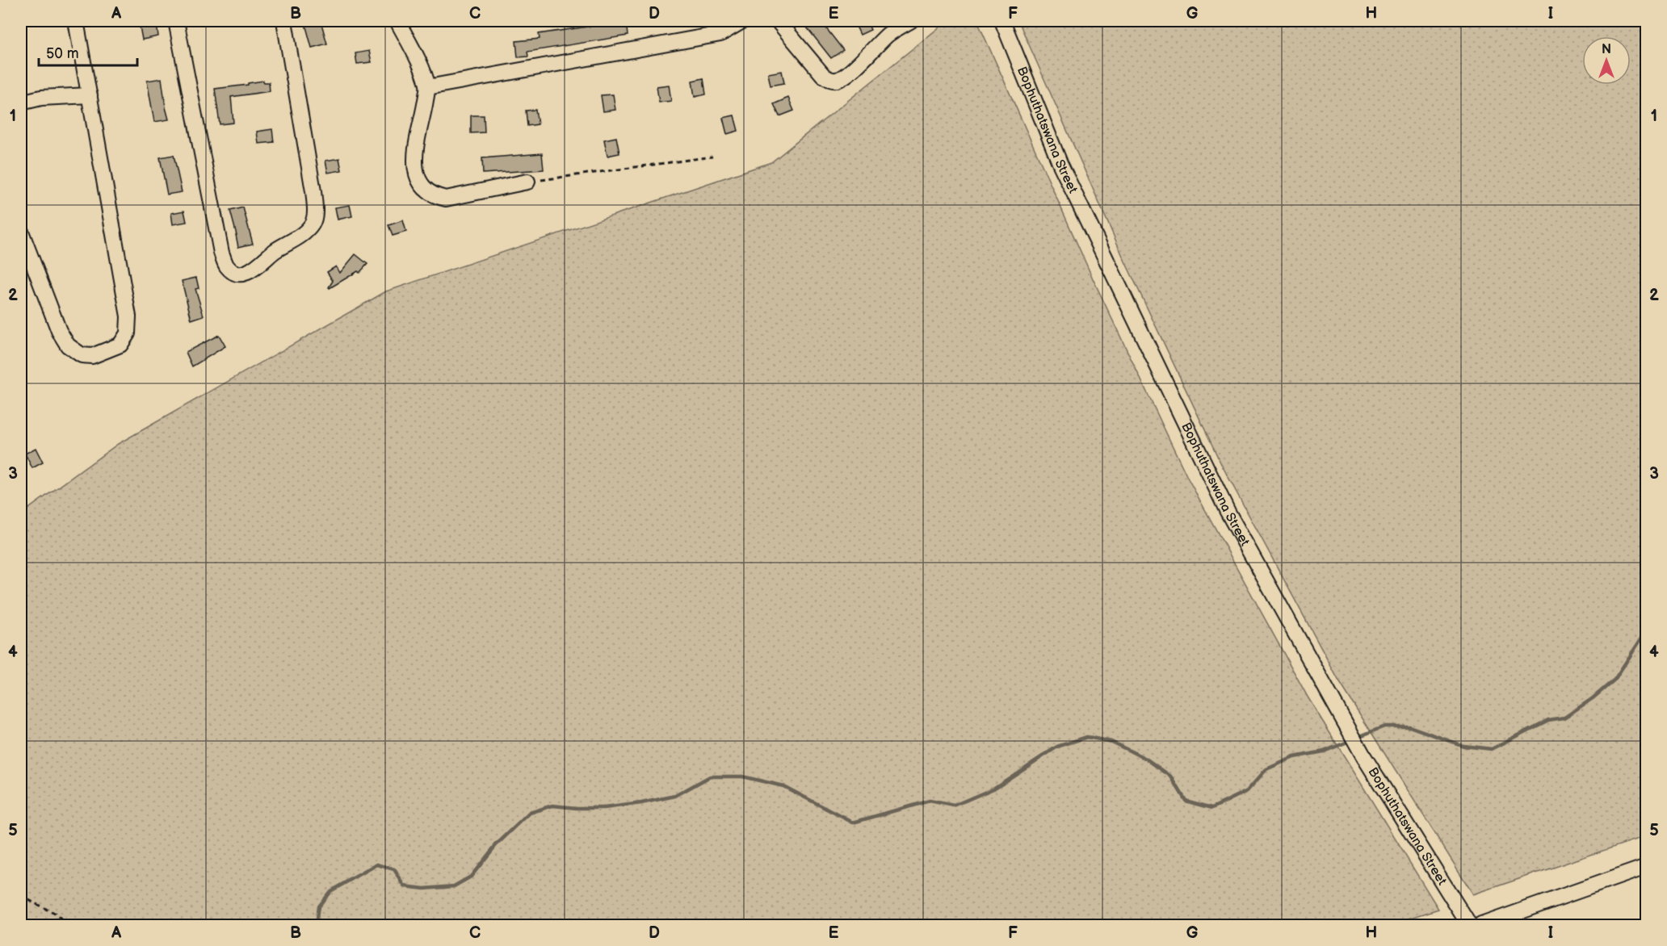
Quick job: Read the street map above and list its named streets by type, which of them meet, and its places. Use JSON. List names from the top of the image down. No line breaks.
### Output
{"streets":{"street":["Bophuthatswana Street"]},"scale_bar":"50 m","north":"top","grid":{"columns":["A","B","C","D","E","F","G","H","I"],"rows":["1","2","3","4","5"]}}
